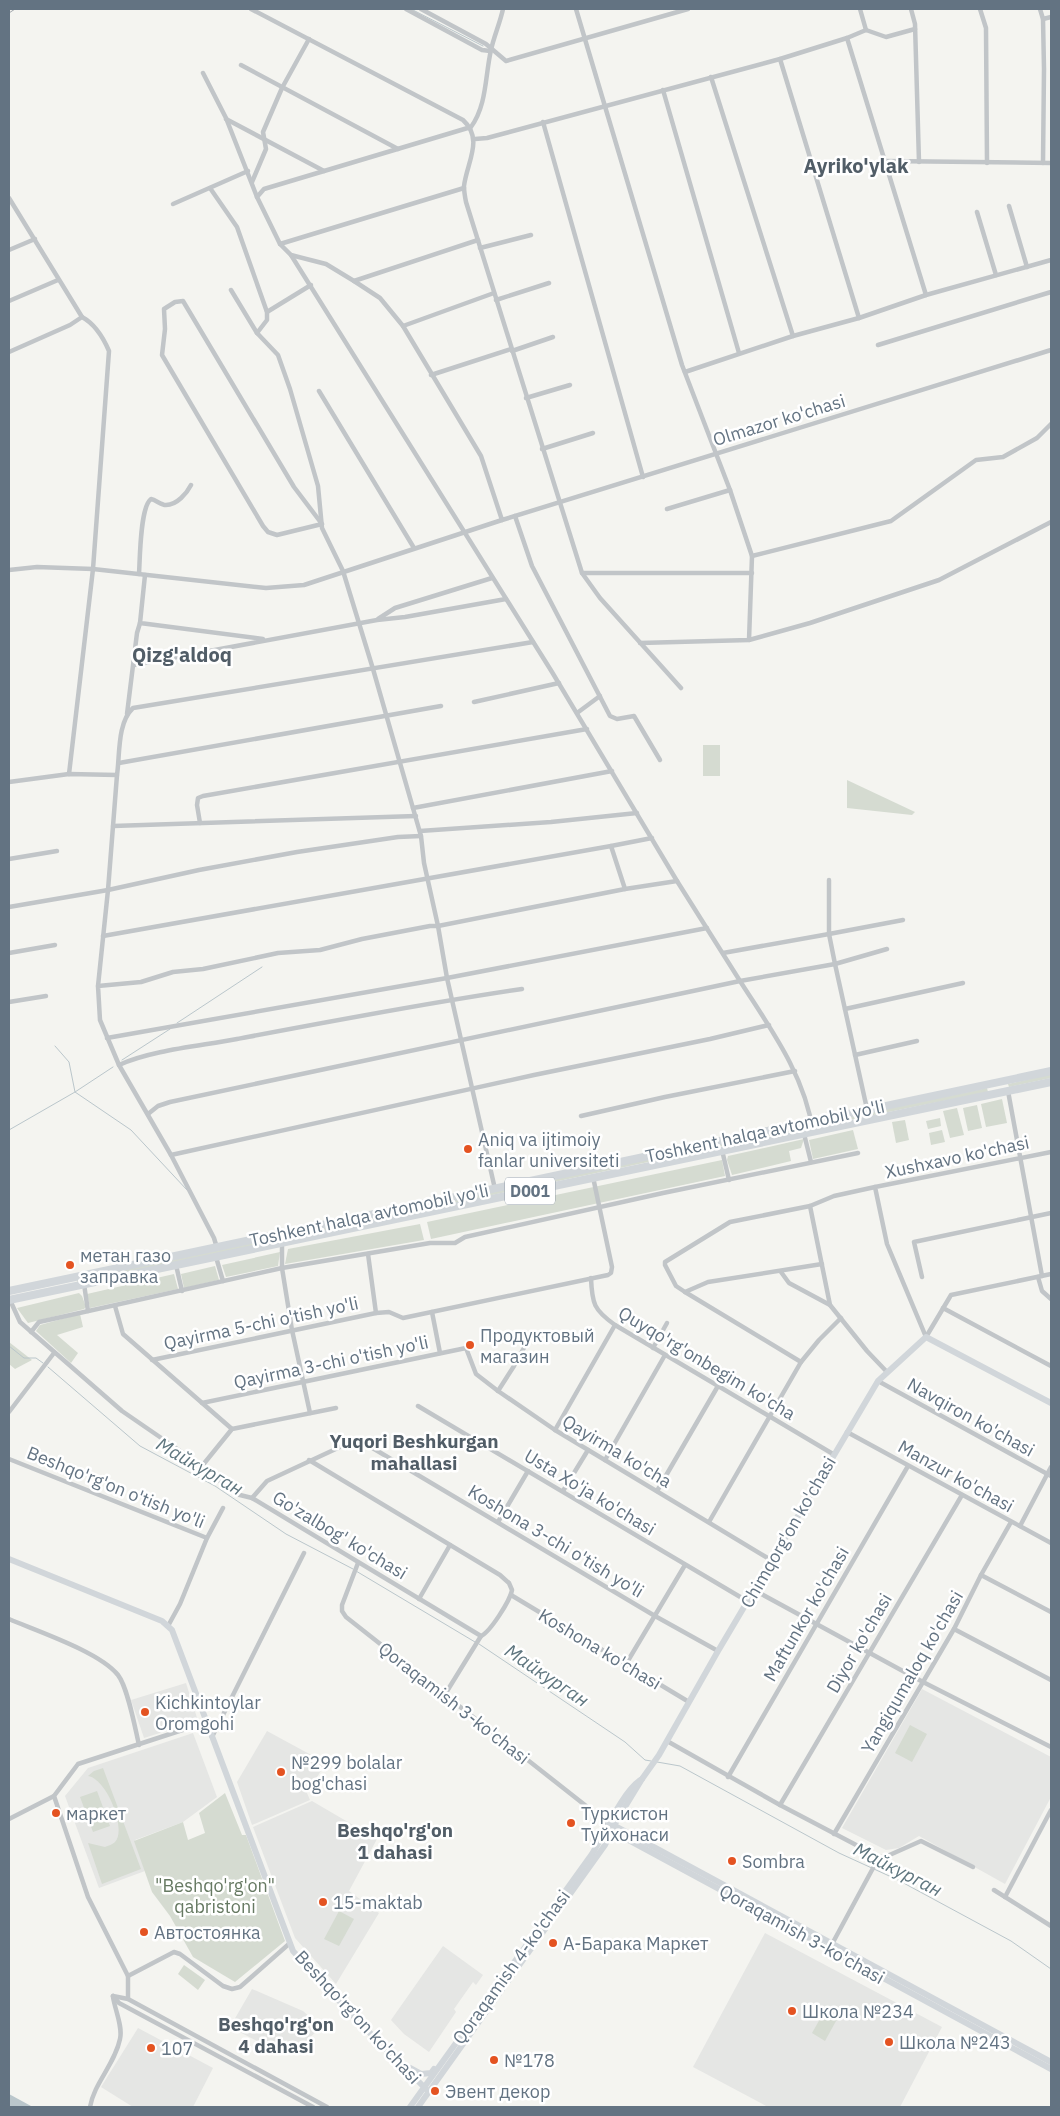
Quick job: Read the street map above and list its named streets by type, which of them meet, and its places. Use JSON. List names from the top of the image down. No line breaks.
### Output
{"streets":{"highway":["Toshkent halqa avtomobil yo'li","D001"],"main road":["Chimqorg'on ko'chasi","Qoraqamish 3-ko'chasi","Qoraqamish 4-ko'chasi","Beshqo'rg'on ko'chasi"],"street":["Olmazor ko'chasi","Xushxavo ko'chasi","Qayirma 5-chi o'tish yo'li","Qayirma 3-chi o'tish yo'li","Quyqo'rg'onbegim ko'cha","Navqiron ko'chasi","Qayirma ko'cha","Manzur ko'chasi","Beshqo'rg'on o'tish yo'li","Usta Xo'ja ko'chasi","Go'zalbog' ko'chasi","Koshona 3-chi o'tish yo'li","Maftunkor ko'chasi","Diyor ko'chasi","Koshona ko'chasi","Yangiqumaloq ko'chasi"]},"crossings":[["Toshkent halqa avtomobil yo'li","Go'zalbog' ko'chasi"],["Xushxavo ko'chasi","Chimqorg'on ko'chasi"],["Qayirma 3-chi o'tish yo'li","Qayirma ko'cha"],["Quyqo'rg'onbegim ko'cha","Chimqorg'on ko'chasi"],["Navqiron ko'chasi","Chimqorg'on ko'chasi"],["Qayirma ko'cha","Chimqorg'on ko'chasi"],["Manzur ko'chasi","Chimqorg'on ko'chasi"],["Manzur ko'chasi","Maftunkor ko'chasi"],["Manzur ko'chasi","Diyor ko'chasi"],["Manzur ko'chasi","Yangiqumaloq ko'chasi"],["Beshqo'rg'on o'tish yo'li","Beshqo'rg'on ko'chasi"],["Usta Xo'ja ko'chasi","Chimqorg'on ko'chasi"],["Chimqorg'on ko'chasi","Koshona 3-chi o'tish yo'li"],["Chimqorg'on ko'chasi","Koshona ko'chasi"],["Chimqorg'on ko'chasi","Qoraqamish 4-ko'chasi"],["Go'zalbog' ko'chasi","Koshona 3-chi o'tish yo'li"],["Go'zalbog' ko'chasi","Qoraqamish 3-ko'chasi"],["Qoraqamish 3-ko'chasi","Qoraqamish 4-ko'chasi"],["Qoraqamish 4-ko'chasi","Beshqo'rg'on ko'chasi"]],"districts":["Ayriko'ylak","Qizg'aldoq","Yuqori Beshkurgan mahallasi","Beshqo'rg'on 1 dahasi","Beshqo'rg'on 4 dahasi"],"water":["Майкурган"],"parks":["\"Beshqo'rg'on\" qabristoni"],"places":["Aniq va ijtimoiy fanlar universiteti","метан газо заправка","Продуктовый магазин","Kichkintoylar Oromgohi","№299 bolalar bog'chasi","маркет","Туркистон Туйхонаси","Sombra","15-maktab","Автостоянка","А-Барака Маркет","Школа №234","Школа №243","107","№178","Эвент декор"]}
